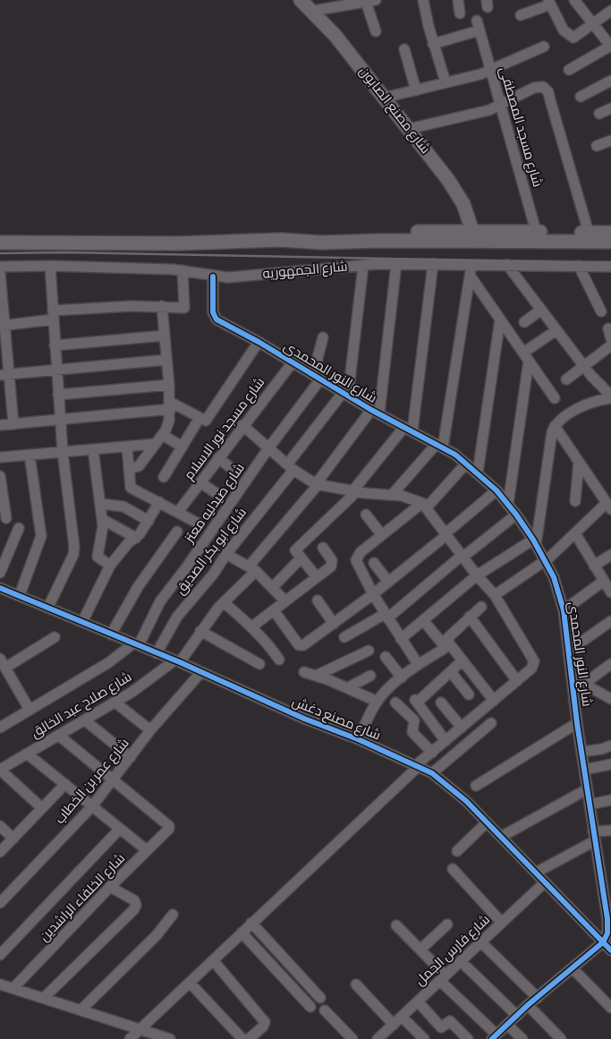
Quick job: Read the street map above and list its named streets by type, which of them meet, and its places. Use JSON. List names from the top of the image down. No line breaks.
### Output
{"streets":{"main road":["شارع مصنع الصابون"],"street":["شارع مسجد المصطفى","شارع الجمهوريه","شارع النور المحمدى","شارع مسجد نور الاسلام","شارع صيدليه معتز","شارع ابو بكر الصديق","شارع صلاح عبد الخالق","شارع مصنع دغش","شارع عمر بن الخطاب","شارع الخلفاء الراشدين","شارع فارس الجمل"]},"crossings":[["شارع الجمهوريه","شارع النور المحمدى"],["شارع النور المحمدى","شارع مسجد نور الاسلام"],["شارع النور المحمدى","شارع صيدليه معتز"],["شارع النور المحمدى","شارع ابو بكر الصديق"],["شارع النور المحمدى","شارع صلاح عبد الخالق"],["شارع النور المحمدى","شارع مصنع دغش"],["شارع صيدليه معتز","شارع مصنع دغش"],["شارع ابو بكر الصديق","شارع مصنع دغش"],["شارع صلاح عبد الخالق","شارع مصنع دغش"],["شارع مصنع دغش","شارع عمر بن الخطاب"],["شارع مصنع دغش","شارع فارس الجمل"],["شارع عمر بن الخطاب","شارع الخلفاء الراشدين"]]}
